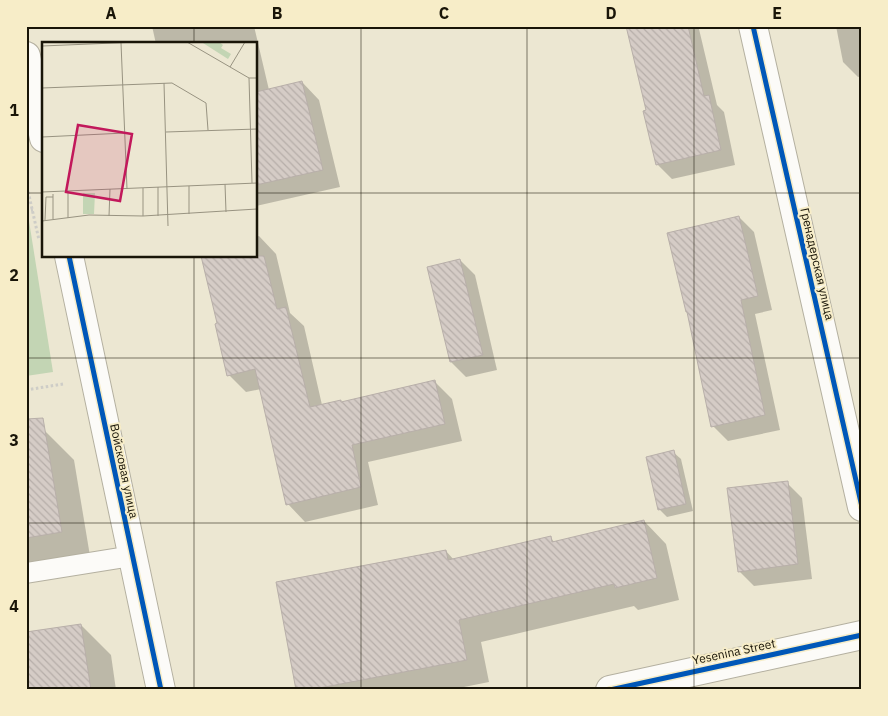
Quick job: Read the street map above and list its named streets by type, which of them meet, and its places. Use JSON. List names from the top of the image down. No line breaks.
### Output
{"streets":{"street":["Гренадерская улица","Войсковая улица","Yesenina Street"]},"grid":{"columns":["A","B","C","D","E"],"rows":["1","2","3","4"]}}
